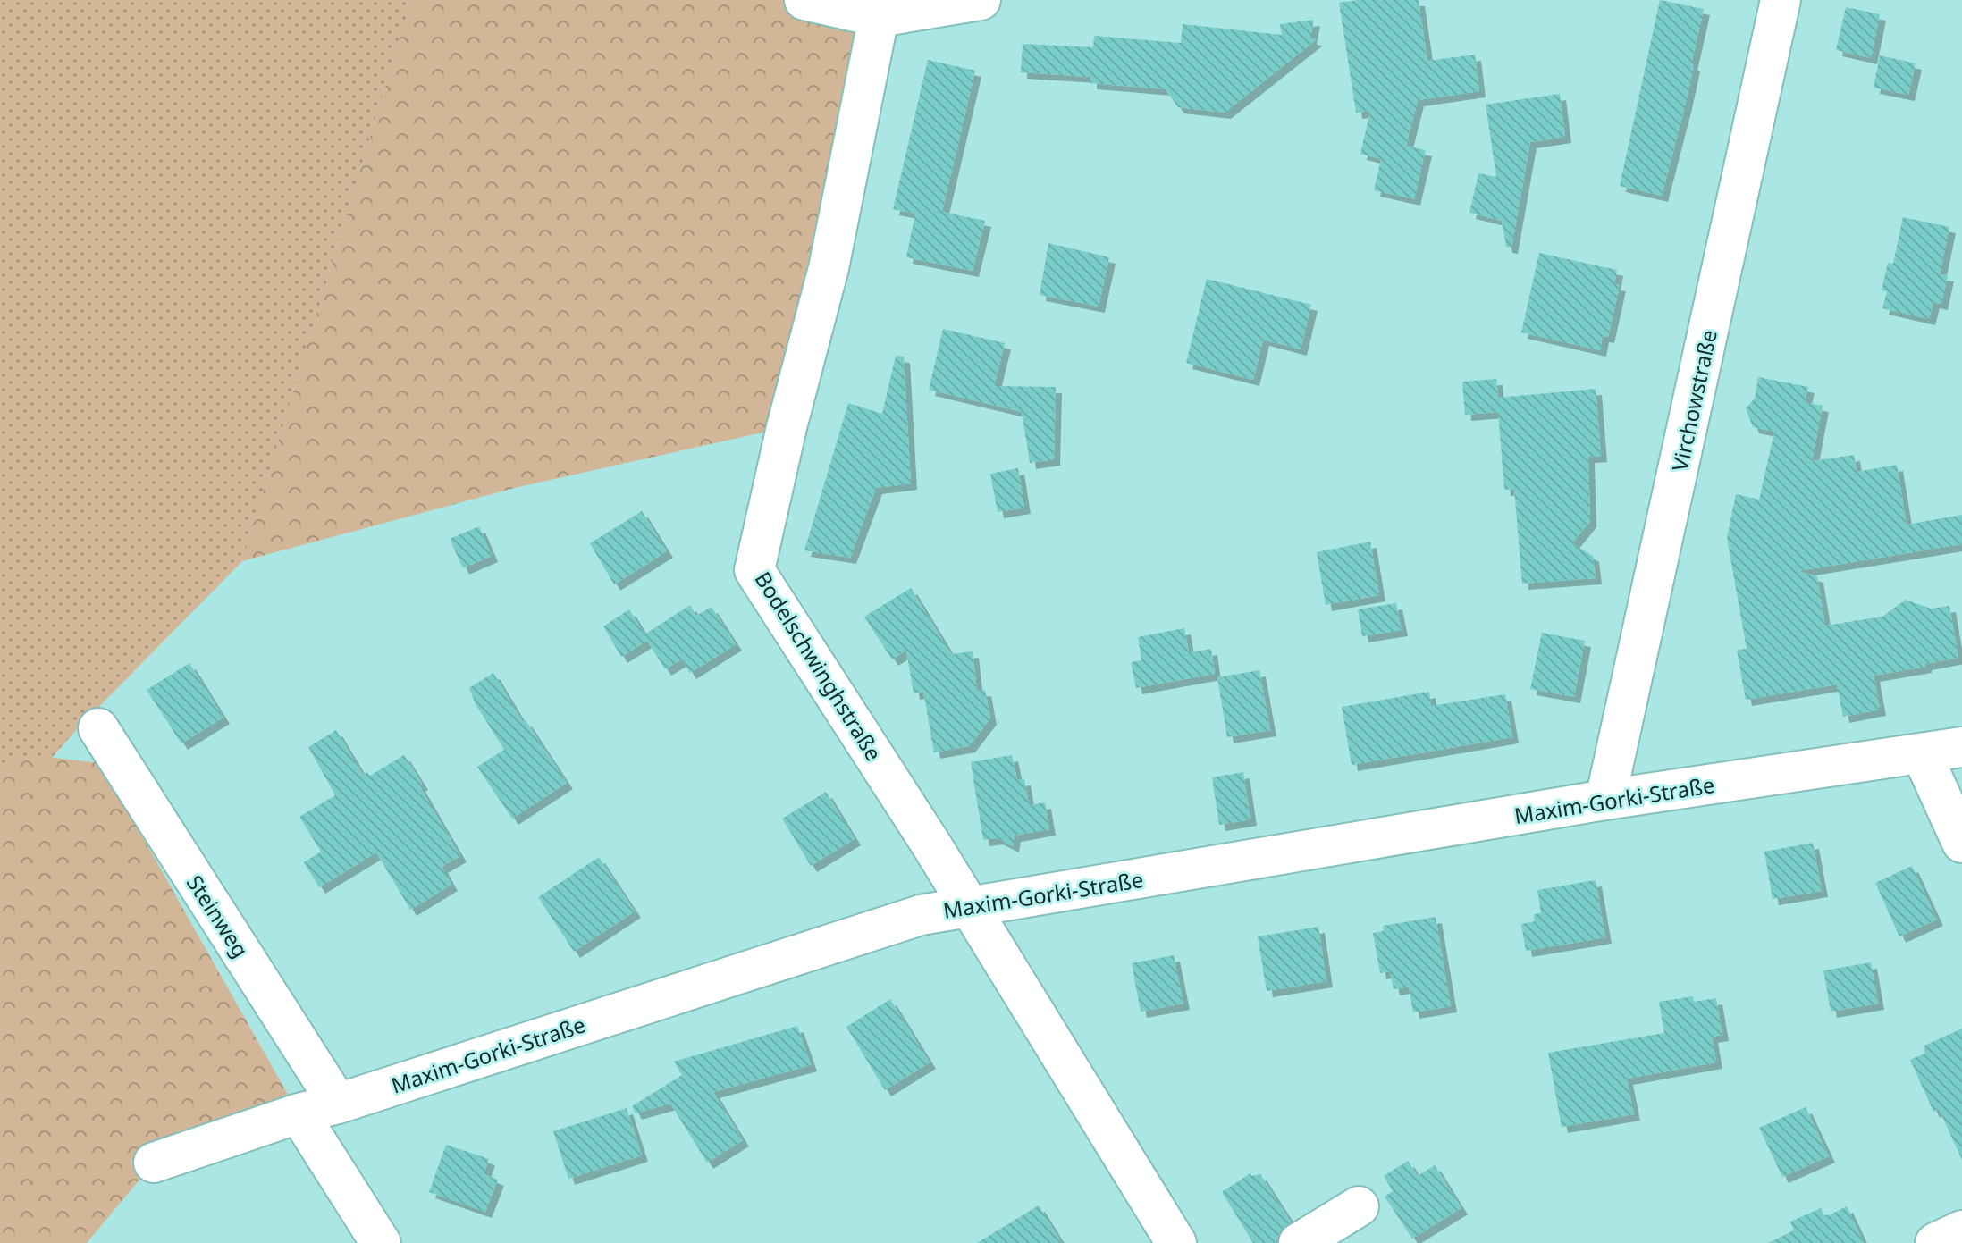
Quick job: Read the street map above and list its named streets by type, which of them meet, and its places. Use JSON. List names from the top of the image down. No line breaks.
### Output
{"streets":{"street":["Virchowstraße","Bodelschwinghstraße","Maxim-Gorki-Straße","Steinweg"]},"crossings":[["Virchowstraße","Maxim-Gorki-Straße"],["Bodelschwinghstraße","Maxim-Gorki-Straße"],["Maxim-Gorki-Straße","Steinweg"]]}
